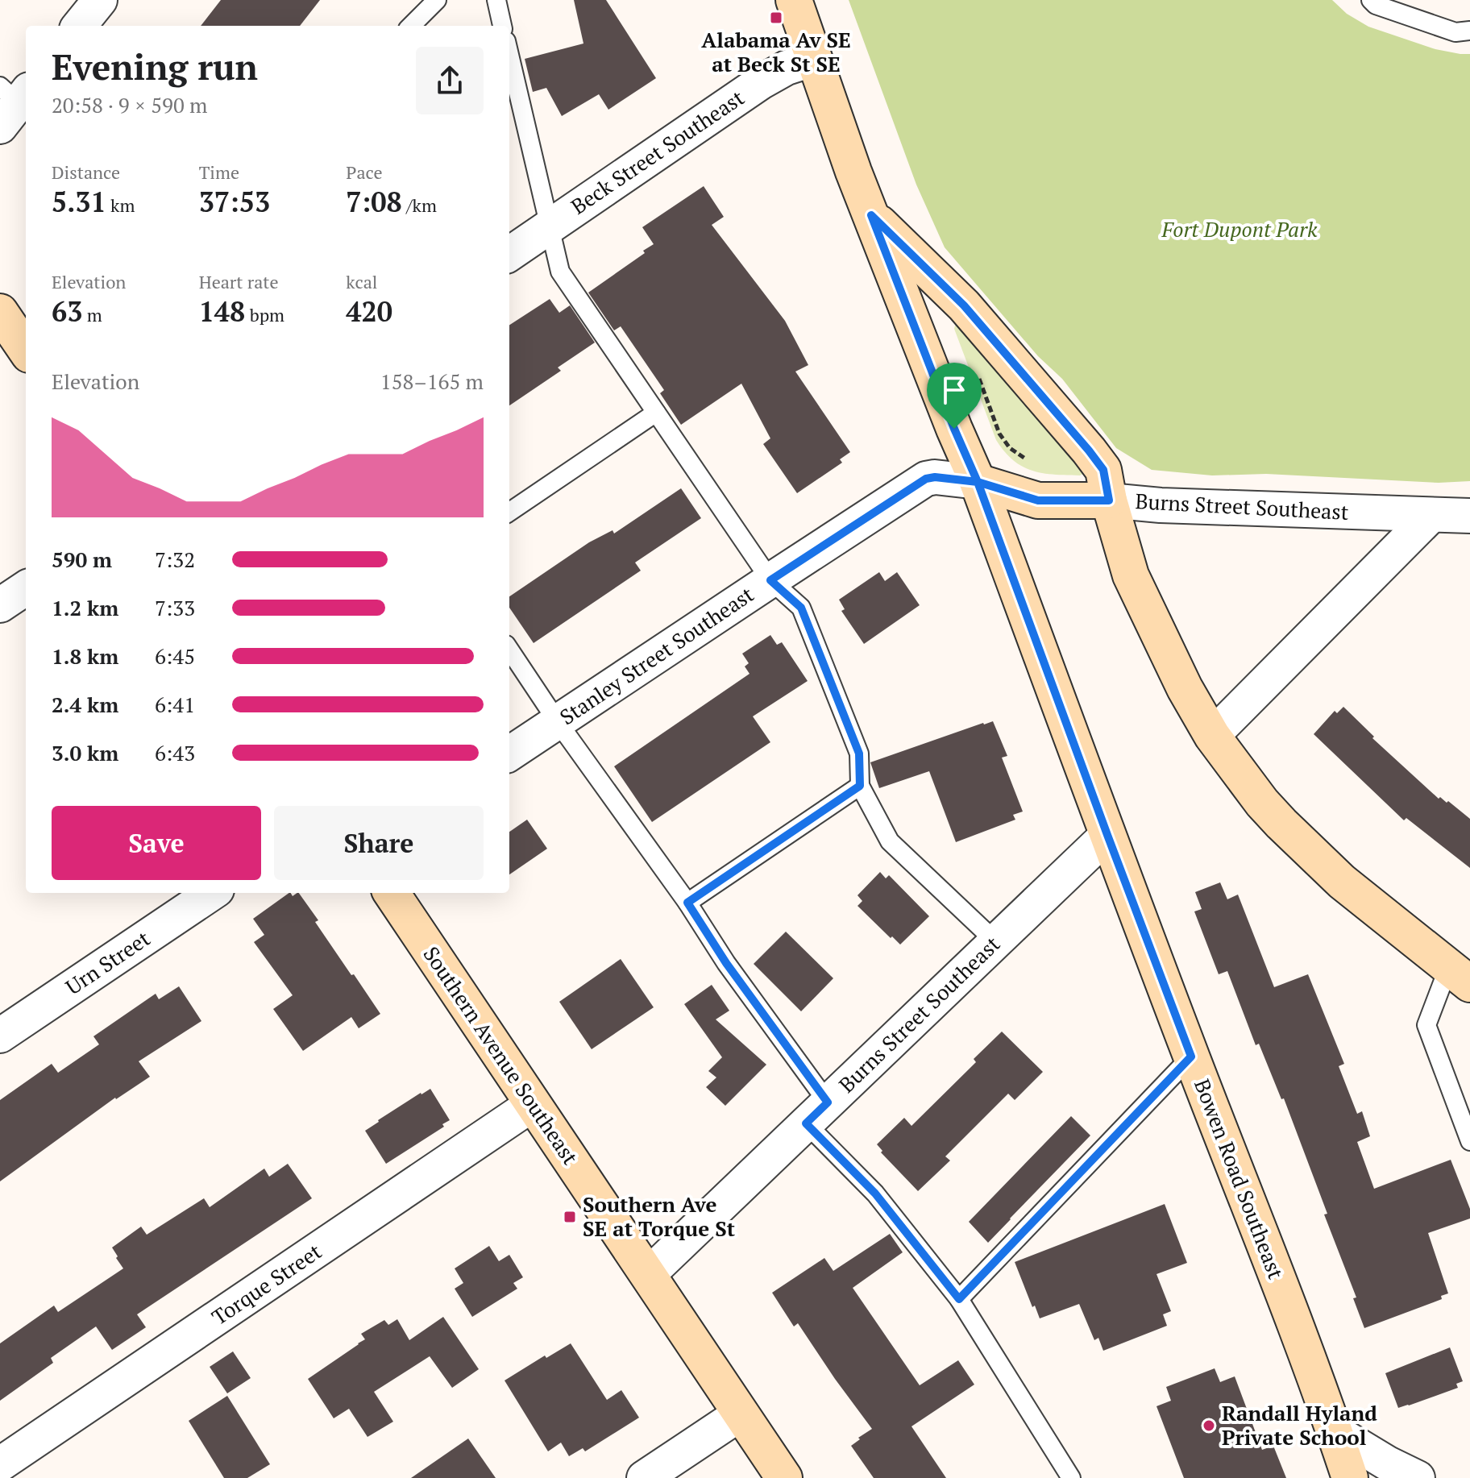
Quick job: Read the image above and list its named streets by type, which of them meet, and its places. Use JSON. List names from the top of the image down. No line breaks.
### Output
{"streets":{"street":["Beck Street Southeast","Burns Street Southeast","Stanley Street Southeast","Urn Street","Southern Avenue Southeast","Bowen Road Southeast","Torque Street"]},"crossings":[["Beck Street Southeast","Bowen Road Southeast"],["Burns Street Southeast","Stanley Street Southeast"],["Burns Street Southeast","Southern Avenue Southeast"],["Burns Street Southeast","Bowen Road Southeast"],["Stanley Street Southeast","Bowen Road Southeast"],["Southern Avenue Southeast","Torque Street"]],"parks":["Fort Dupont Park"],"places":{"transit":["Alabama Av SE at Beck St SE","Southern Ave SE at Torque St"],"other":["Randall Hyland Private School"]},"page":{"heading":["Evening run","20:58 · 9 × 590 m"],"stats":[["Distance","5.31 km"],["Time","37:53"],["Pace","7:08 /km"],["Elevation","63 m"],["Heart rate","148 bpm"],["kcal","420"]],"chart":["Elevation","158–165 m"],"list":[{"name":"590 m","note":"7:32"},{"name":"1.2 km","note":"7:33"},{"name":"1.8 km","note":"6:45"},{"name":"2.4 km","note":"6:41"},{"name":"3.0 km","note":"6:43"}],"buttons":["Save","Share"]}}
